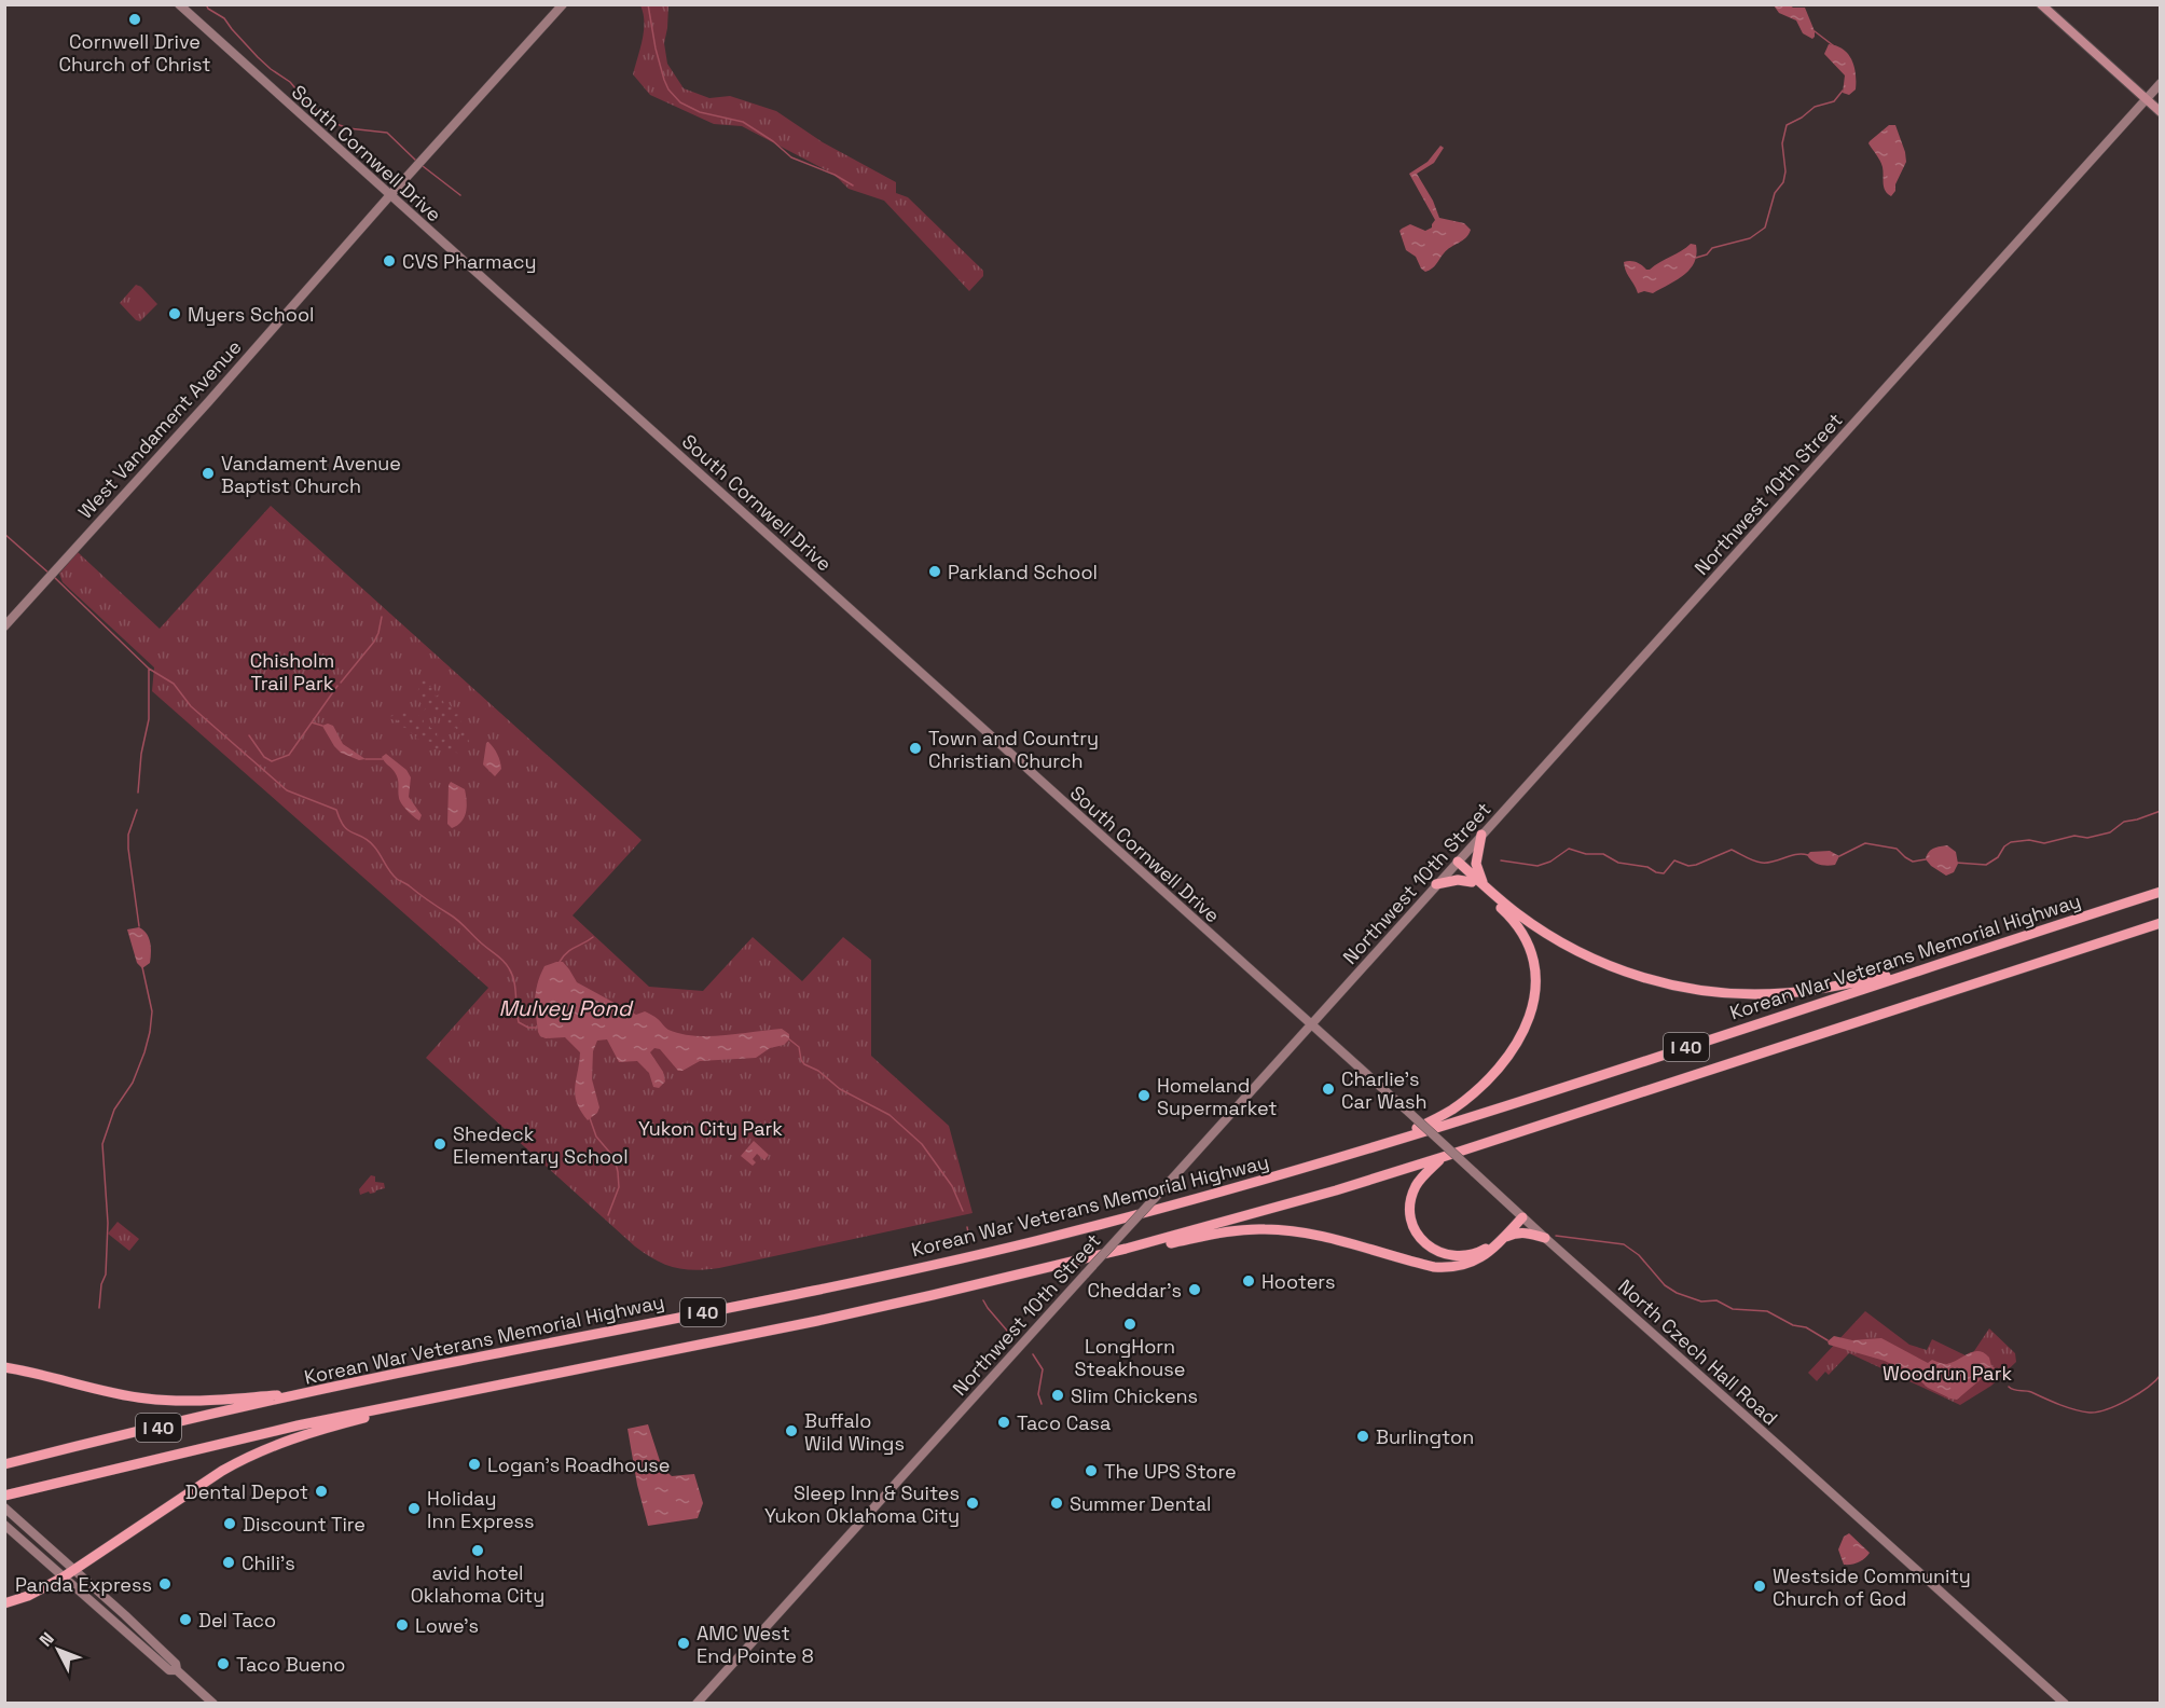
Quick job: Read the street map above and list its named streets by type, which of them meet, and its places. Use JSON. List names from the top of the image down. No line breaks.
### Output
{"streets":{"highway":["Korean War Veterans Memorial Highway","I 40"],"main road":["South Cornwell Drive","West Vandament Avenue","Northwest 10th Street","North Czech Hall Road"]},"crossings":[["South Cornwell Drive","West Vandament Avenue"],["South Cornwell Drive","Northwest 10th Street"],["South Cornwell Drive","North Czech Hall Road"],["Northwest 10th Street","North Czech Hall Road"]],"water":["Mulvey Pond"],"parks":["Chisholm Trail Park","Yukon City Park","Woodrun Park"],"places":["Cornwell Drive Church of Christ","CVS Pharmacy","Myers School","Vandament Avenue Baptist Church","Parkland School","Town and Country Christian Church","Charlie's Car Wash","Homeland Supermarket","Shedeck Elementary School","Hooters","Cheddar's","LongHorn Steakhouse","Slim Chickens","Taco Casa","Buffalo Wild Wings","Burlington","Logan's Roadhouse","The UPS Store","Dental Depot","Sleep Inn & Suites Yukon Oklahoma City","Summer Dental","Holiday Inn Express","Discount Tire","avid hotel Oklahoma City","Chili's","Panda Express","Westside Community Church of God","Del Taco","Lowe's","AMC West End Pointe 8","Taco Bueno"],"north":"top left"}
